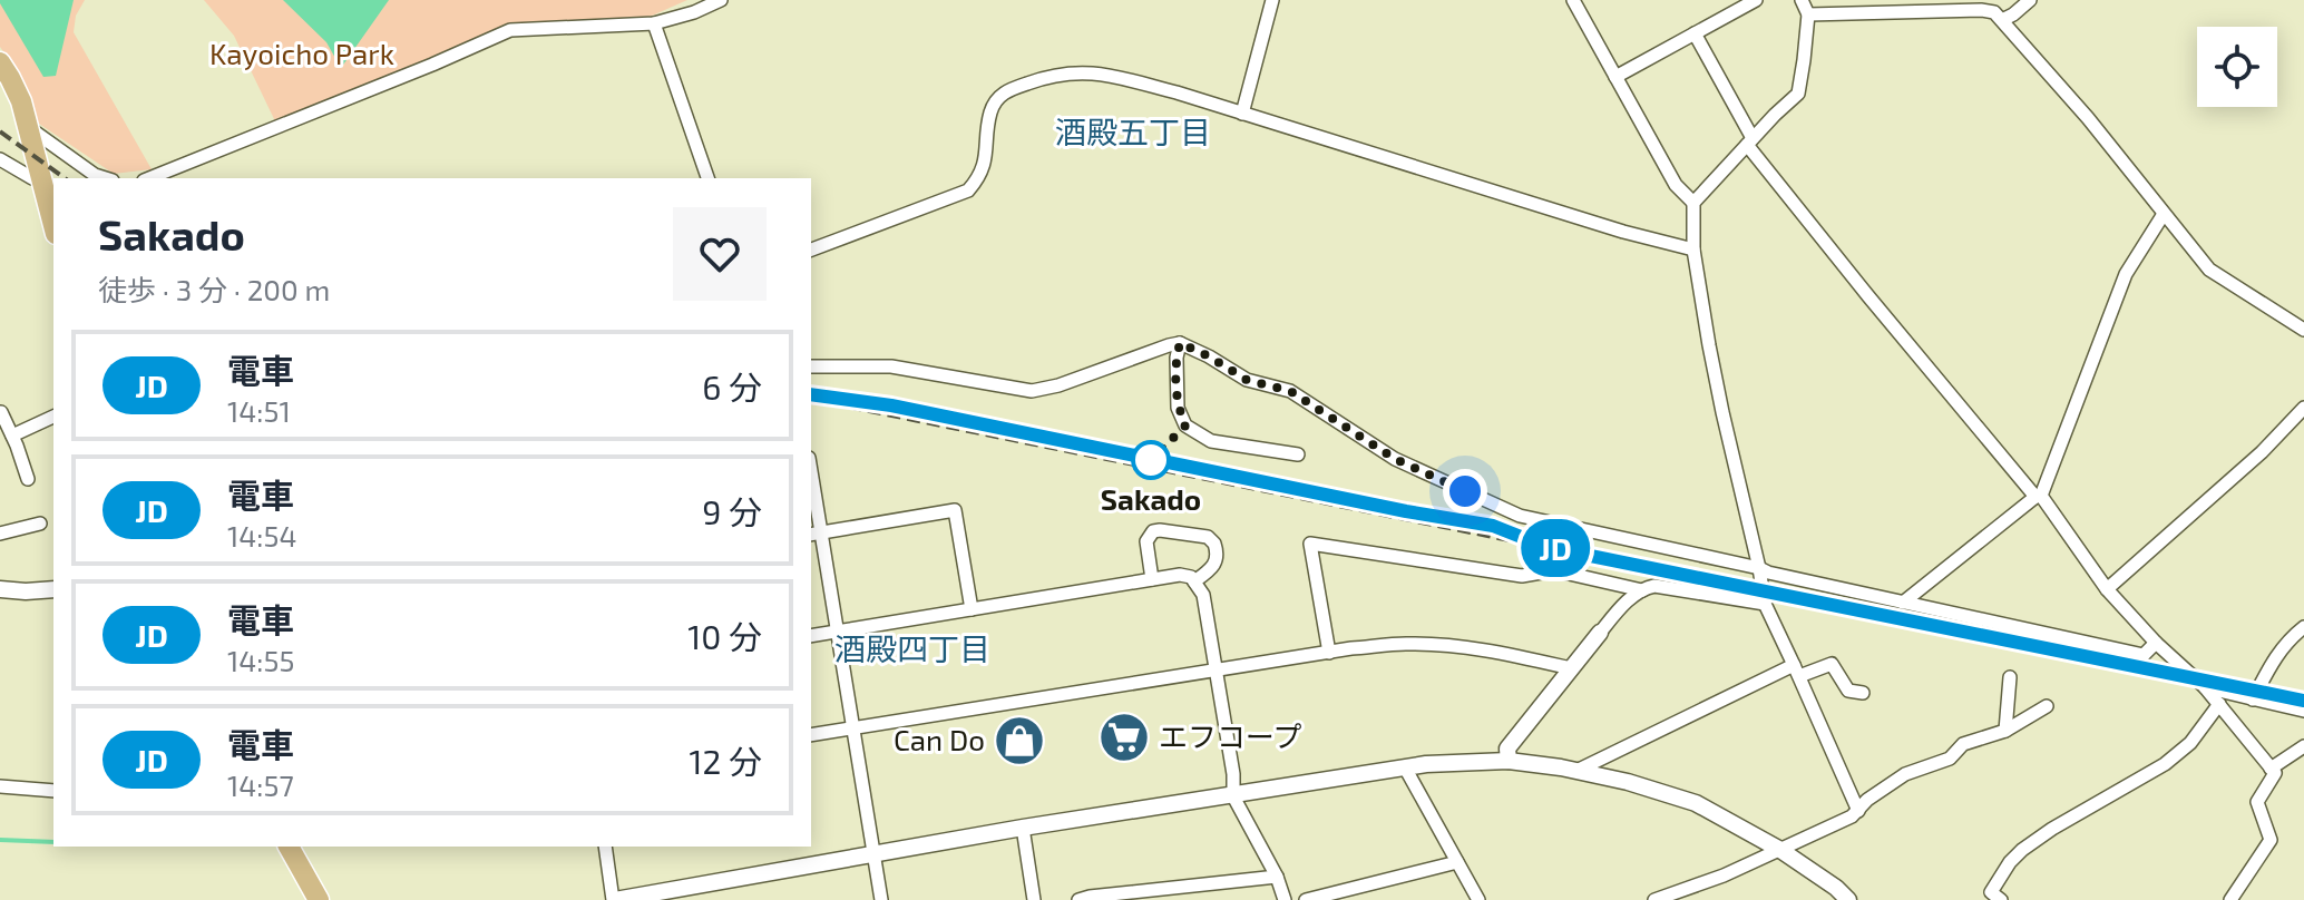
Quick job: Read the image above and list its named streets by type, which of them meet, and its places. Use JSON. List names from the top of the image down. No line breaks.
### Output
{"districts":["酒殿五丁目","酒殿四丁目"],"parks":["Kayoicho Park"],"places":{"other":["Sakado"],"supermarket":["エフコープ"],"shop":["Can Do"]},"page":{"on_map":"JD","heading":["Sakado","徒歩 · 3 分 · 200 m"],"list":[{"mark":"JD","name":"電車","note":"14:51","value":"6 分"},{"mark":"JD","name":"電車","note":"14:54","value":"9 分"},{"mark":"JD","name":"電車","note":"14:55","value":"10 分"},{"mark":"JD","name":"電車","note":"14:57","value":"12 分"}]}}
